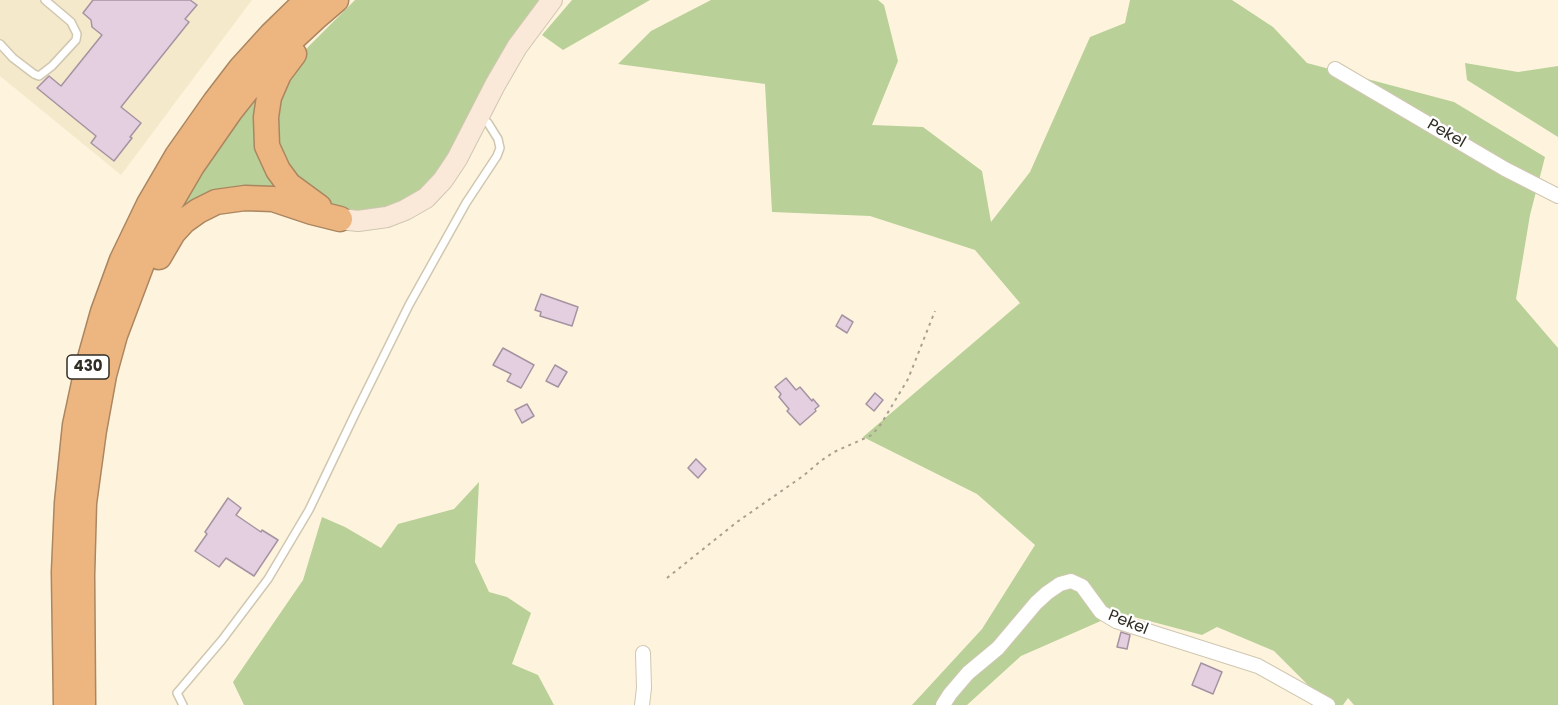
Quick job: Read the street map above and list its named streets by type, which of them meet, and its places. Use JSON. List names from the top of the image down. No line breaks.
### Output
{"streets":{"highway":["430"],"street":["Pekel"]}}
